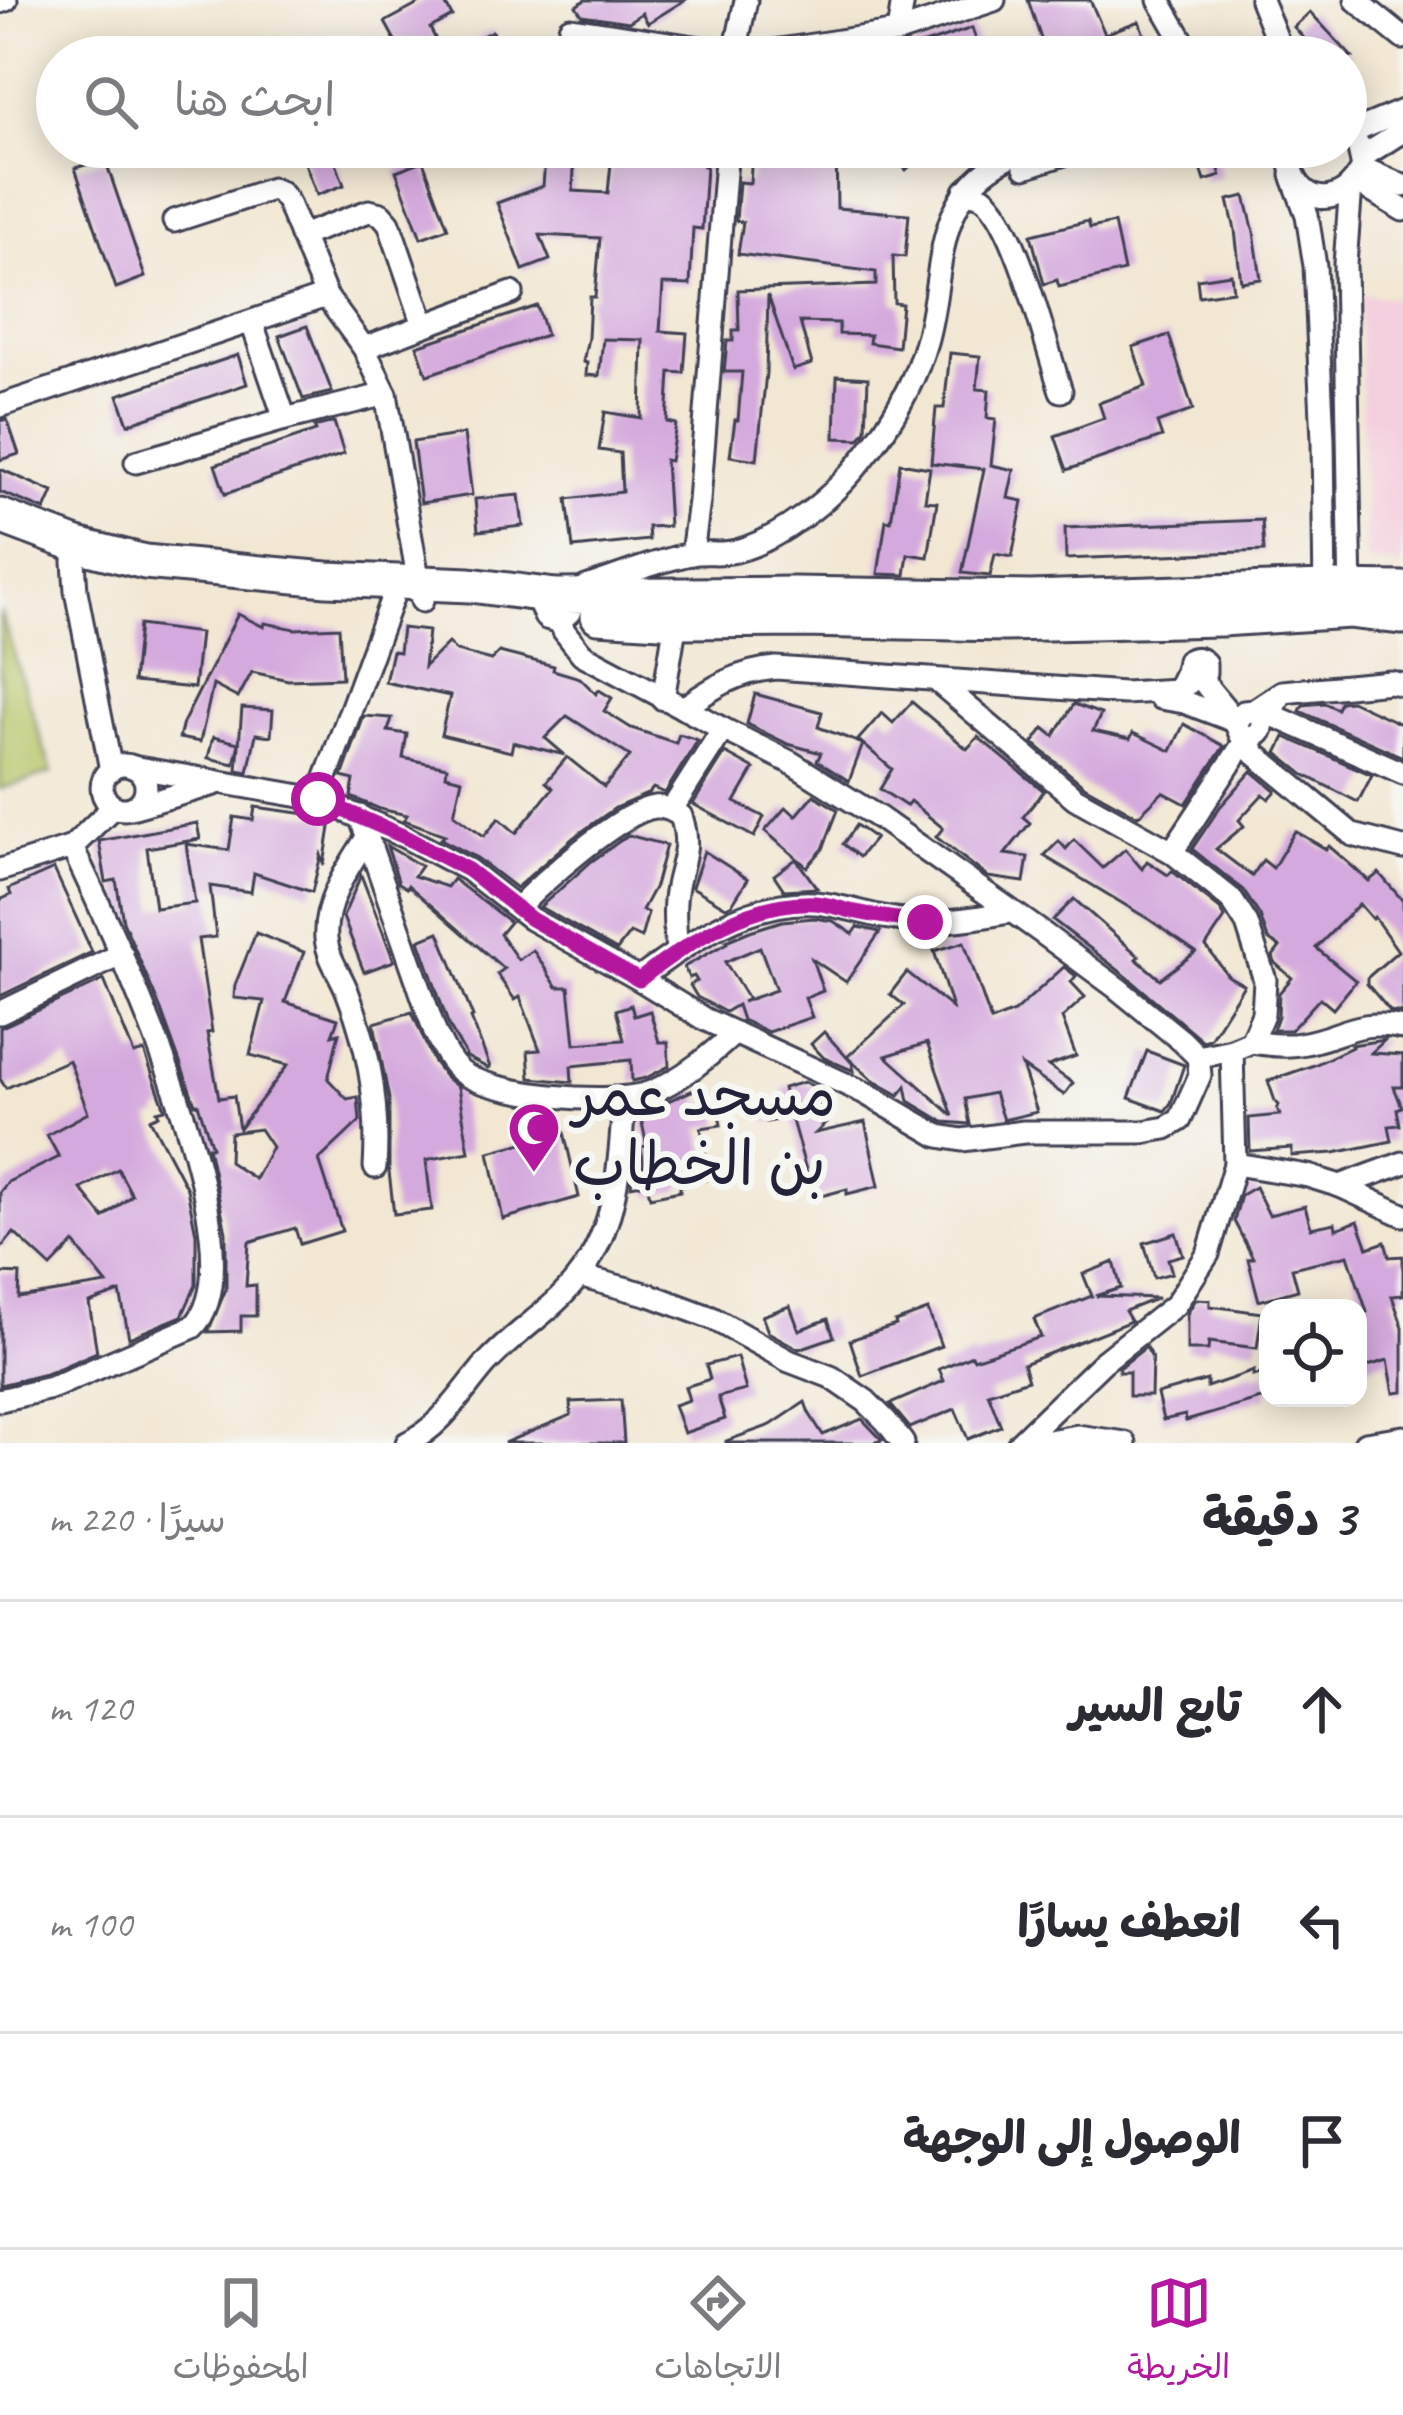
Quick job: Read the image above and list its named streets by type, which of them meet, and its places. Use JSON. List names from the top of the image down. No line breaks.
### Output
{"places":{"mosque":["مسجد عمر بن الخطاب"]},"page":{"search":"ابحث هنا","heading":["3 دقيقة","سيرًا · 220 m"],"list":[["تابع السير","120 m"],["انعطف يسارًا","100 m"],"الوصول إلى الوجهة"],"nav":["الخريطة","الاتجاهات","المحفوظات"]}}
